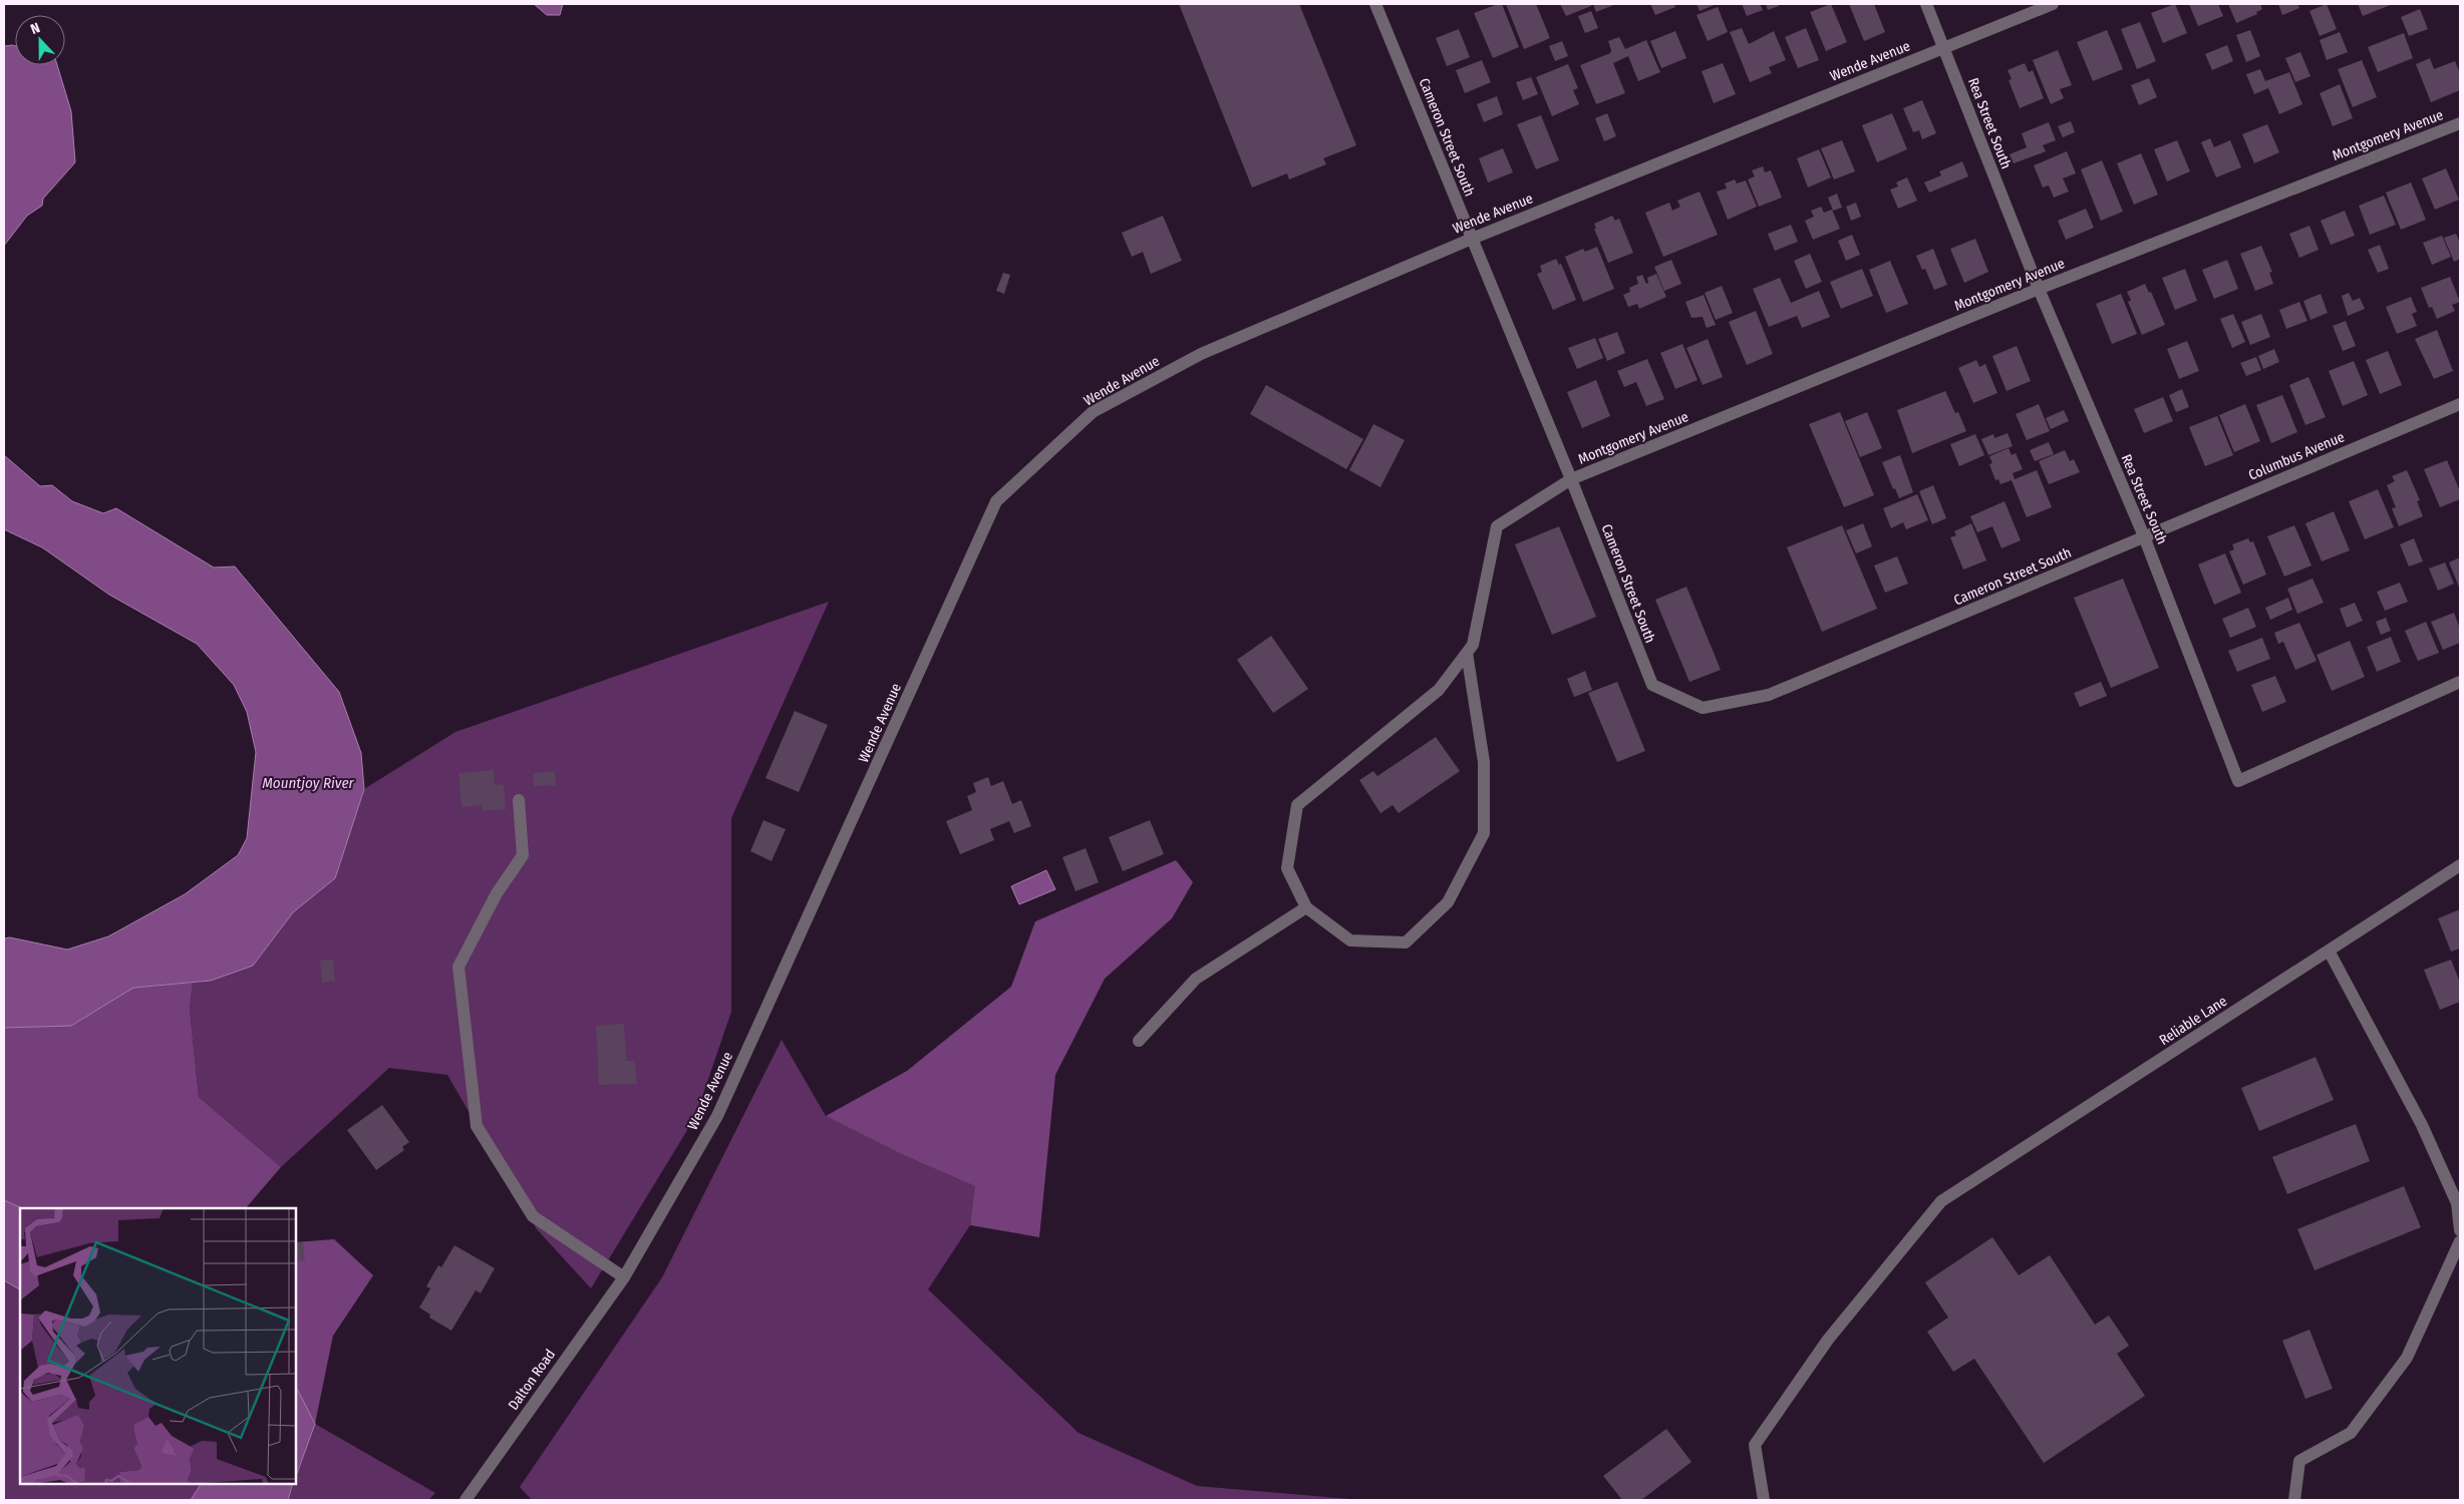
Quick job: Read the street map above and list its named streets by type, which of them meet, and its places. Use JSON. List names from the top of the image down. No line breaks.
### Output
{"streets":{"street":["Wende Avenue","Rea Street South","Montgomery Avenue","Cameron Street South","Columbus Avenue","Reliable Lane","Dalton Road"]},"crossings":[["Wende Avenue","Rea Street South"],["Wende Avenue","Cameron Street South"],["Wende Avenue","Dalton Road"],["Rea Street South","Montgomery Avenue"],["Rea Street South","Cameron Street South"],["Rea Street South","Columbus Avenue"],["Montgomery Avenue","Cameron Street South"],["Cameron Street South","Columbus Avenue"]],"water":["Mountjoy River"],"north":"top"}
